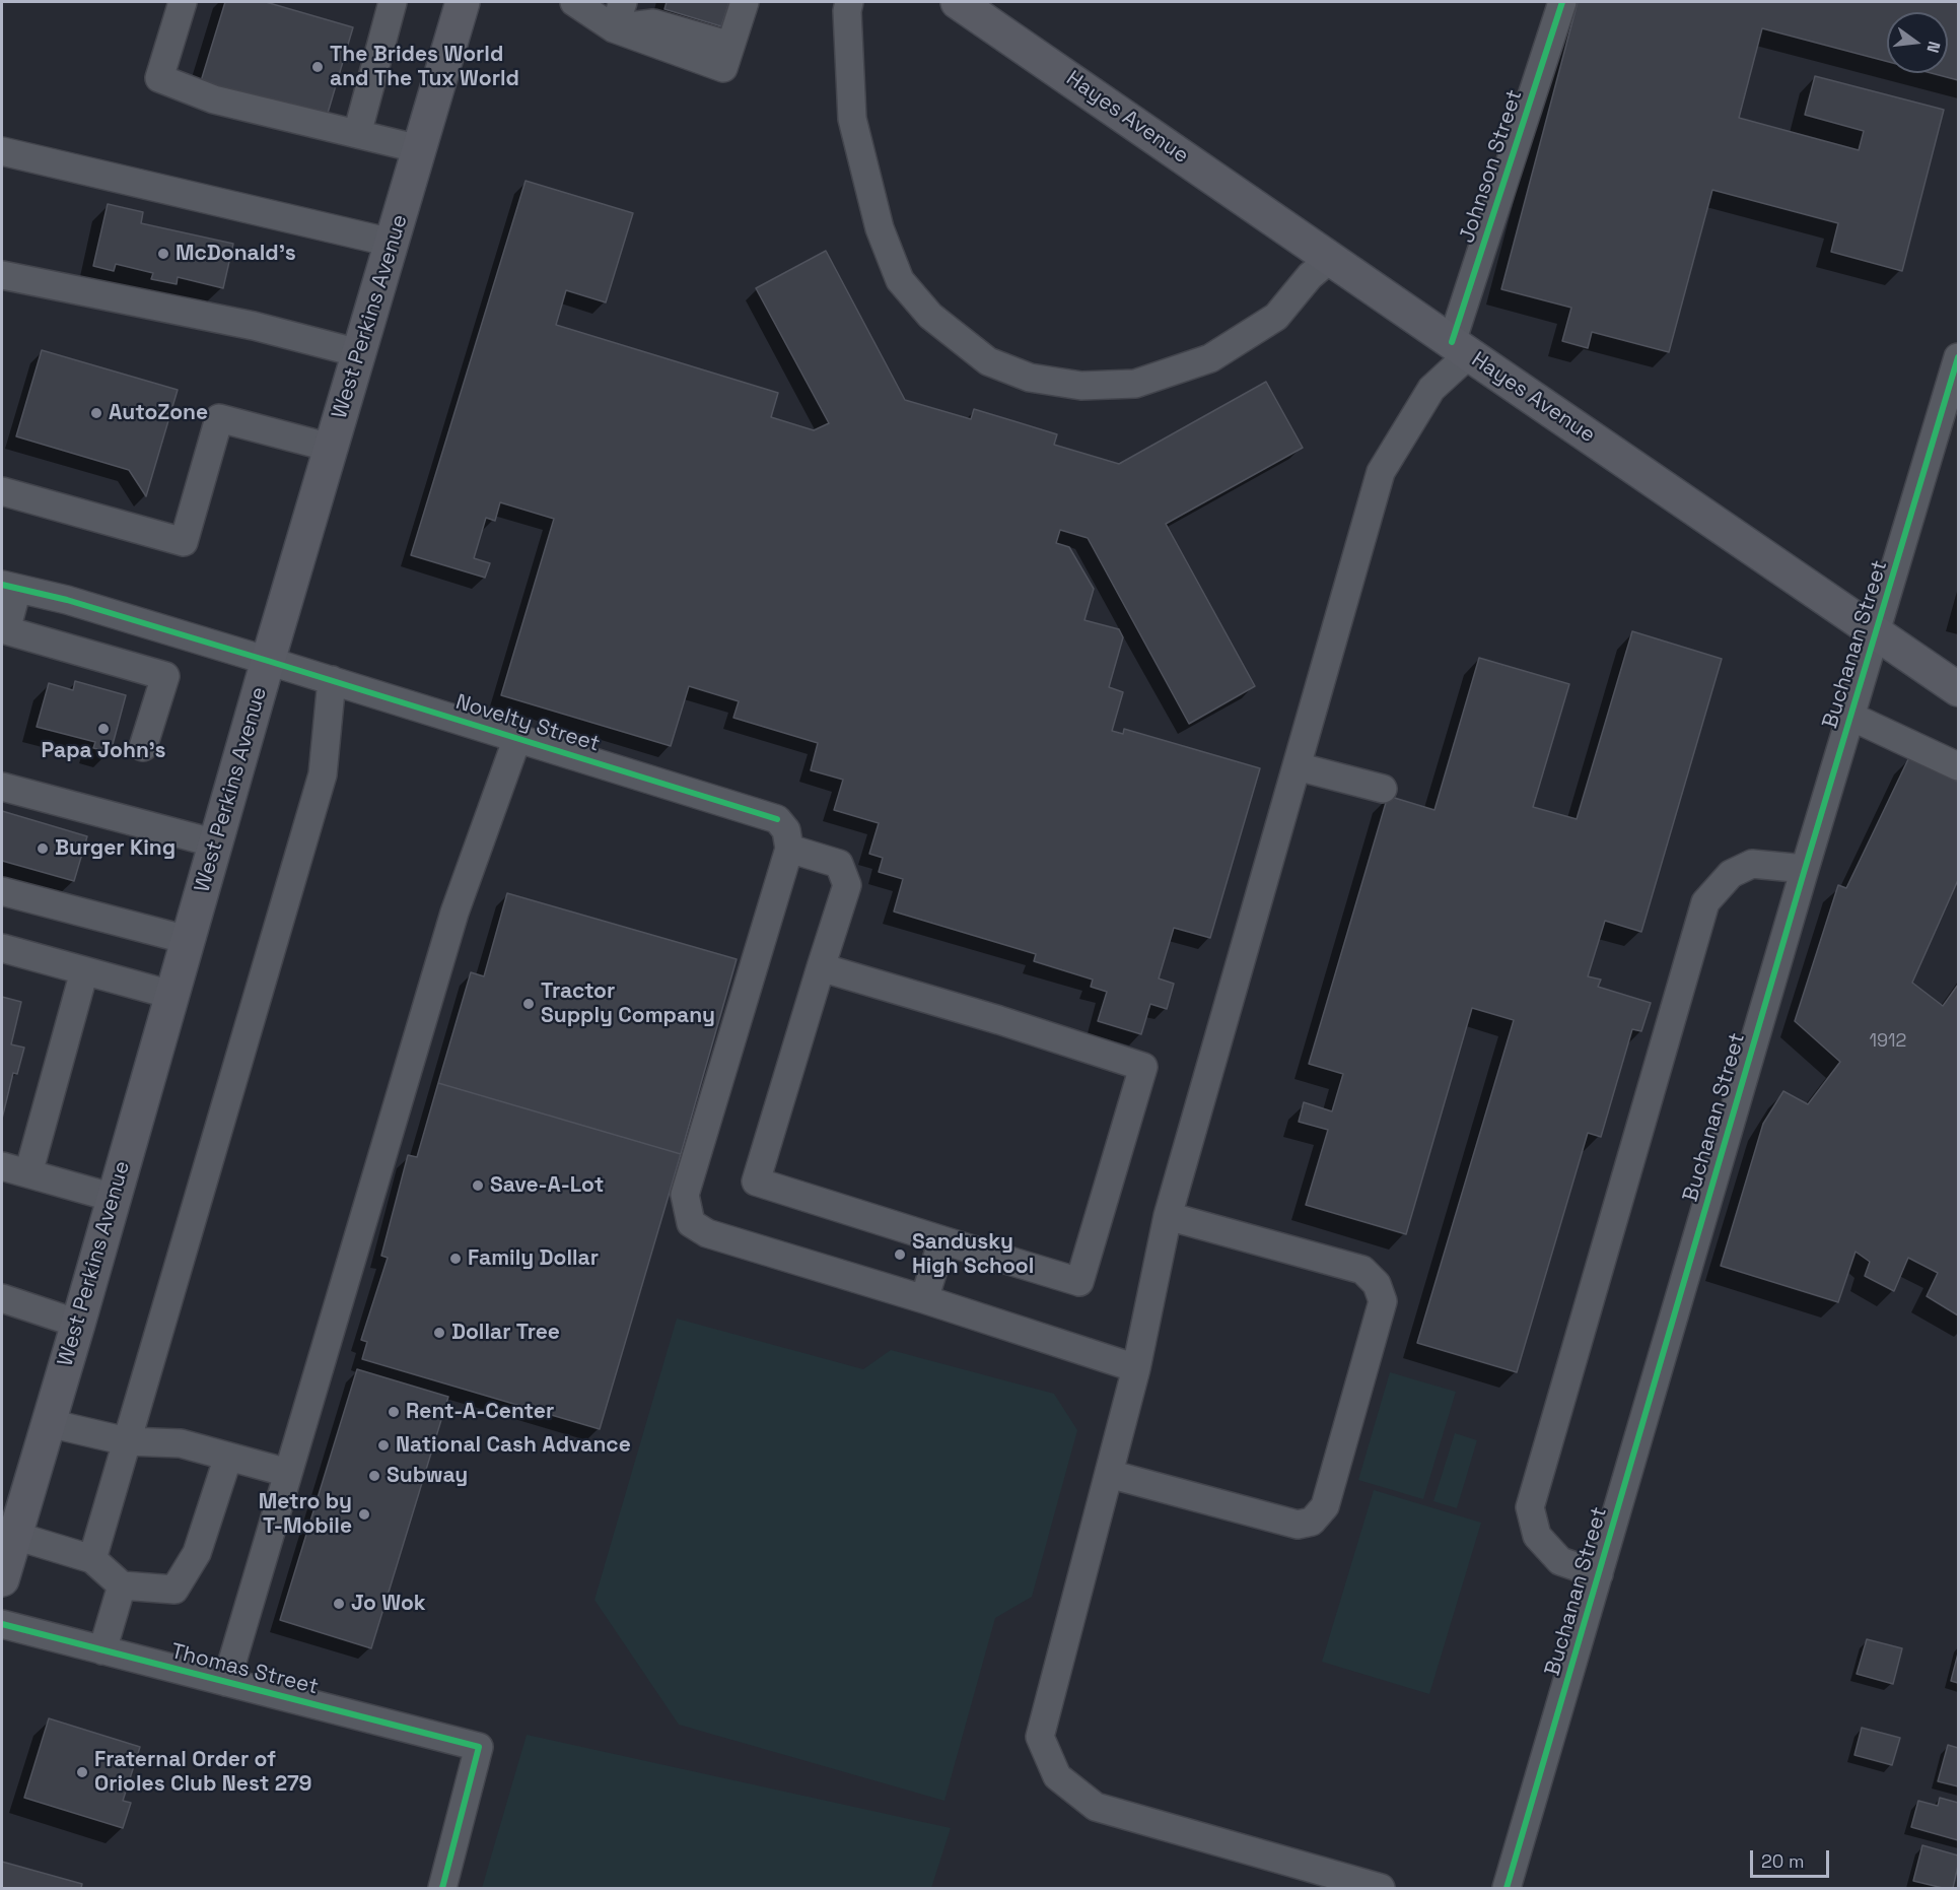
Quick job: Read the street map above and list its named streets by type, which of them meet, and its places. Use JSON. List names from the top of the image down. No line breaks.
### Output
{"streets":{"main road":["Hayes Avenue","West Perkins Avenue"],"street":["Johnson Street","Buchanan Street","Novelty Street","Thomas Street"]},"crossings":[["Hayes Avenue","Johnson Street"],["Hayes Avenue","Buchanan Street"],["West Perkins Avenue","Novelty Street"]],"places":["The Brides World and The Tux World","McDonald's","AutoZone","Papa John's","Burger King","Tractor Supply Company","Save-A-Lot","Sandusky High School","Family Dollar","Dollar Tree","Rent-A-Center","National Cash Advance","Subway","Metro by T-Mobile","Jo Wok","Fraternal Order of Orioles Club Nest 279"],"house_numbers":["1912"],"scale_bar":"20 m","north":"right"}
